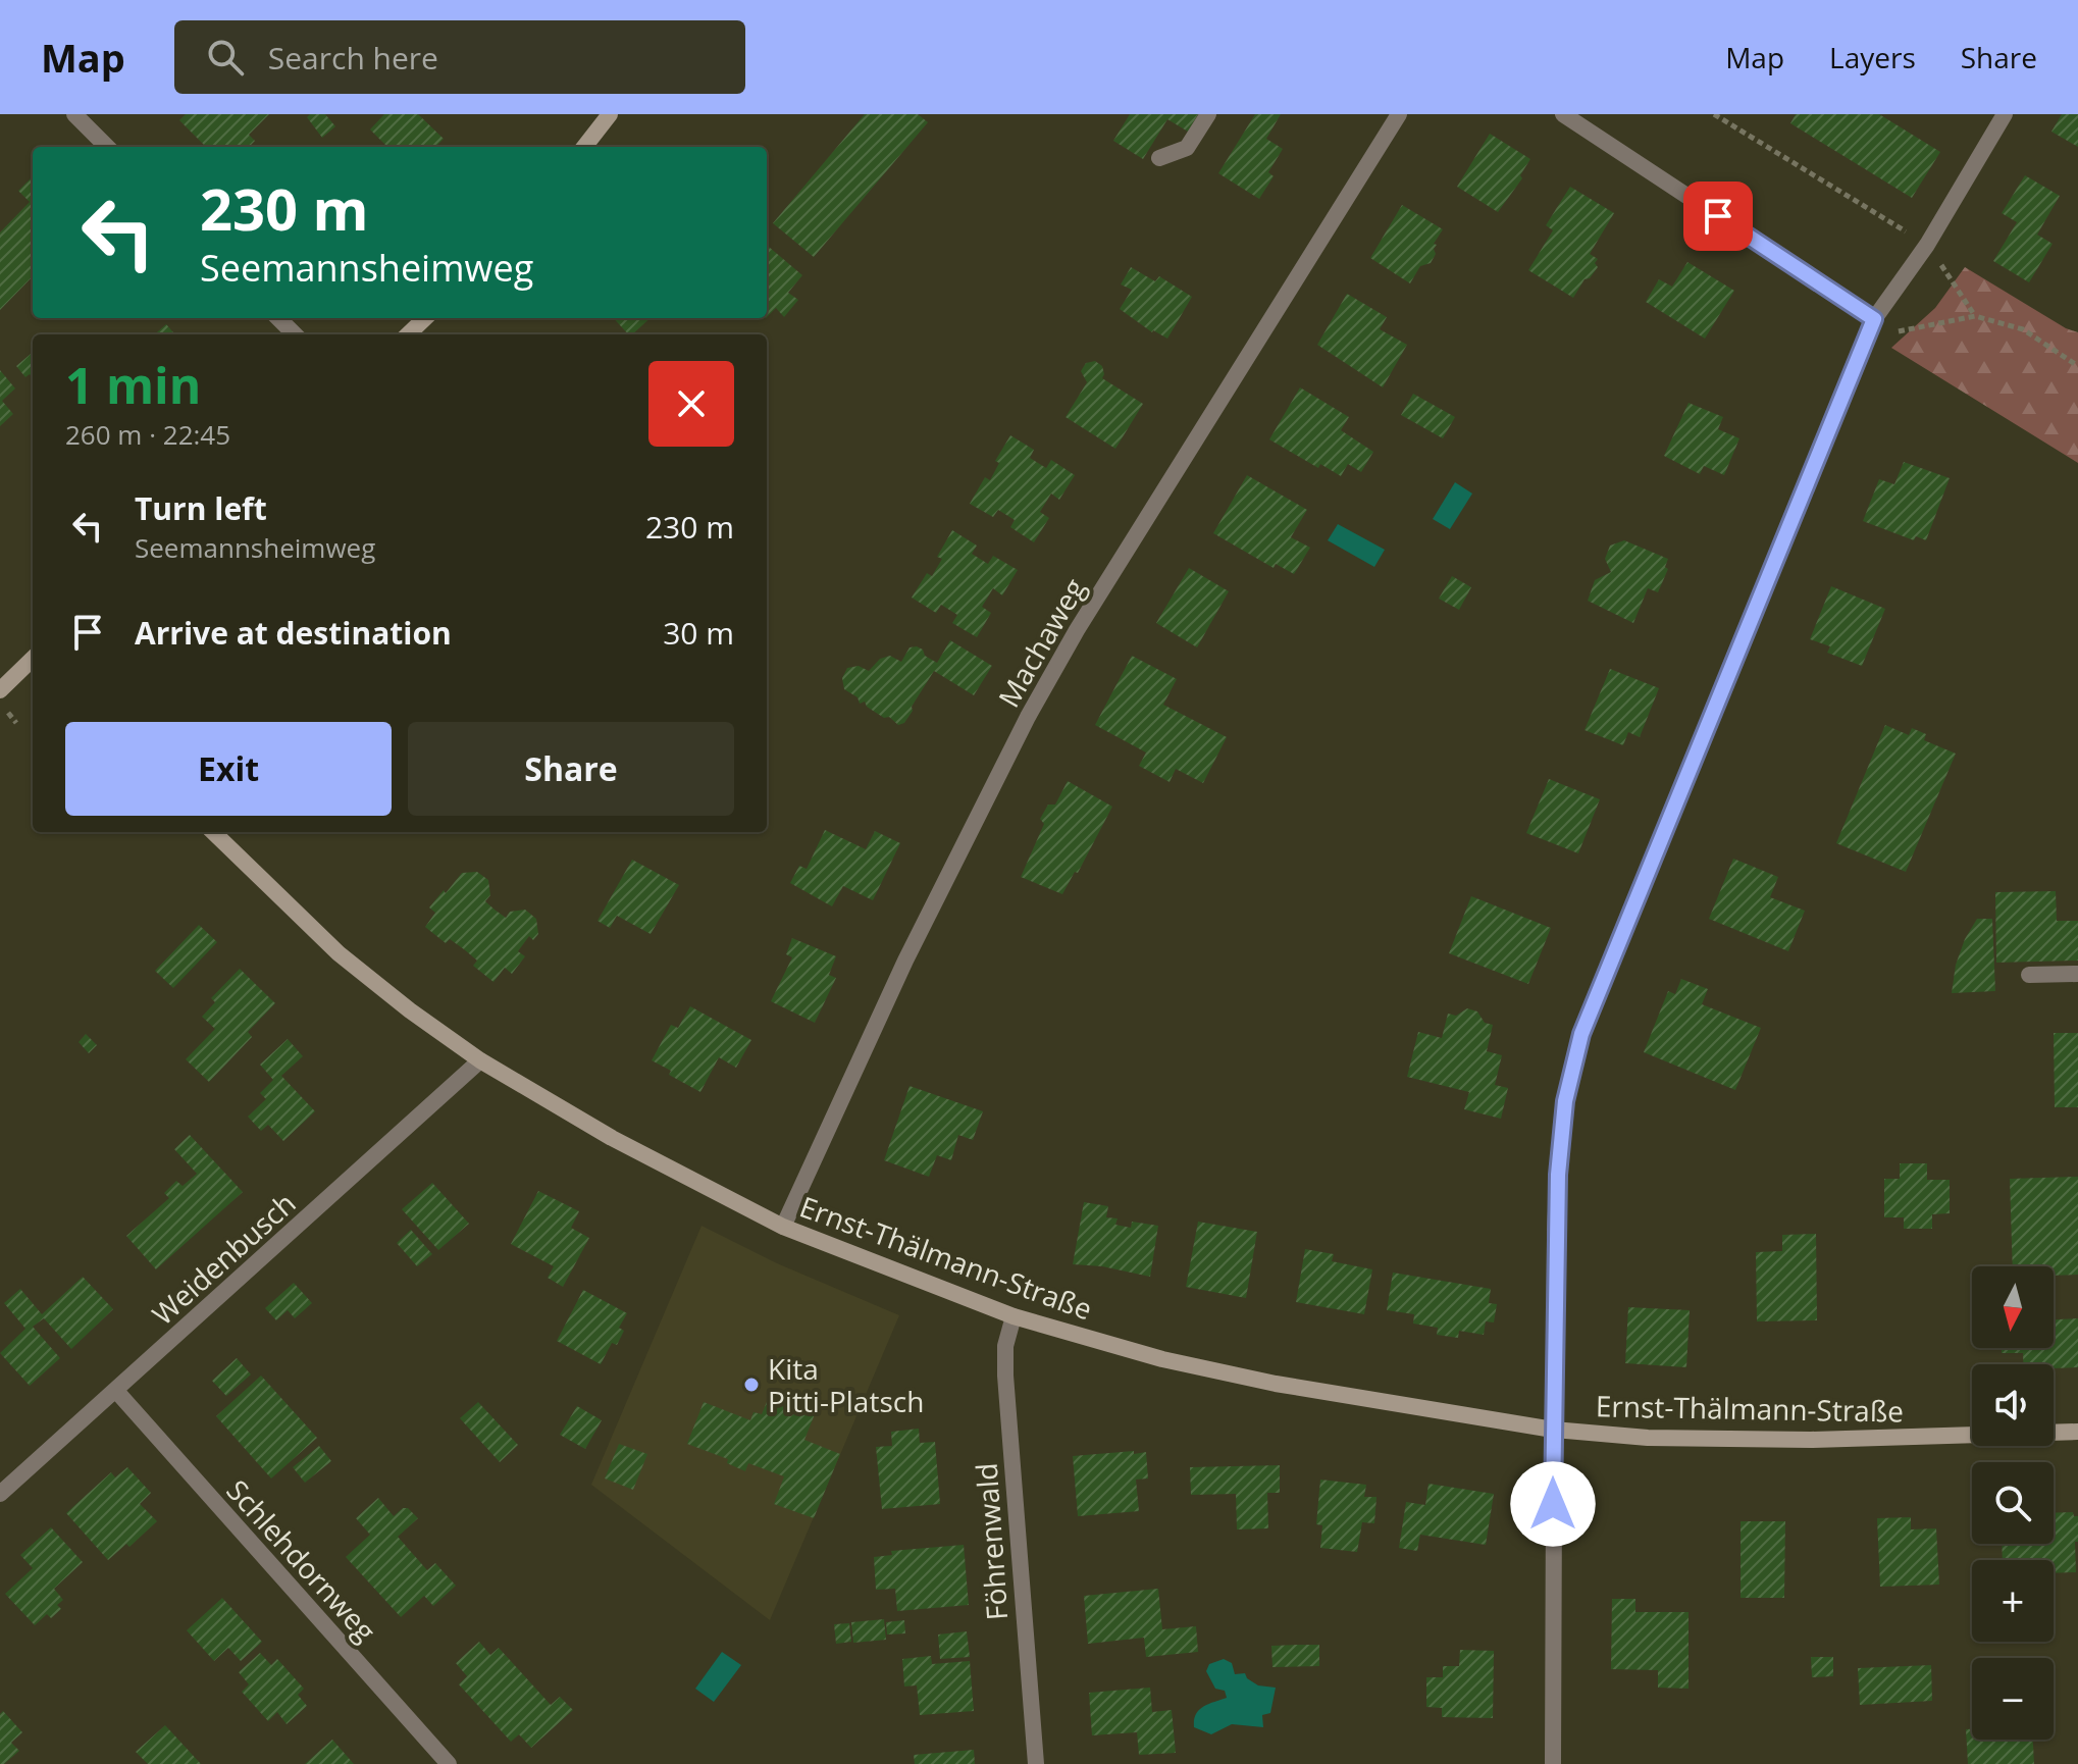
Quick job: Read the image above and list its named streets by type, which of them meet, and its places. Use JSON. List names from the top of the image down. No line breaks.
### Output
{"streets":{"street":["Machaweg","Ernst-Thälmann-Straße","Weidenbusch","Föhrenwald","Schlehdornweg"]},"crossings":[["Machaweg","Ernst-Thälmann-Straße"],["Ernst-Thälmann-Straße","Weidenbusch"],["Ernst-Thälmann-Straße","Föhrenwald"],["Weidenbusch","Schlehdornweg"]],"places":["Kita Pitti-Platsch"],"north":"bottom","page":{"header":"Map","search":"Search here","nav":["Map","Layers","Share"],"turn":["230 m","Seemannsheimweg"],"heading":["1 min","260 m · 22:45"],"list":[{"name":"Turn left","note":"Seemannsheimweg","value":"230 m"},{"name":"Arrive at destination","value":"30 m"}],"buttons":["Exit","Share"],"map_buttons":["+","−"]}}
